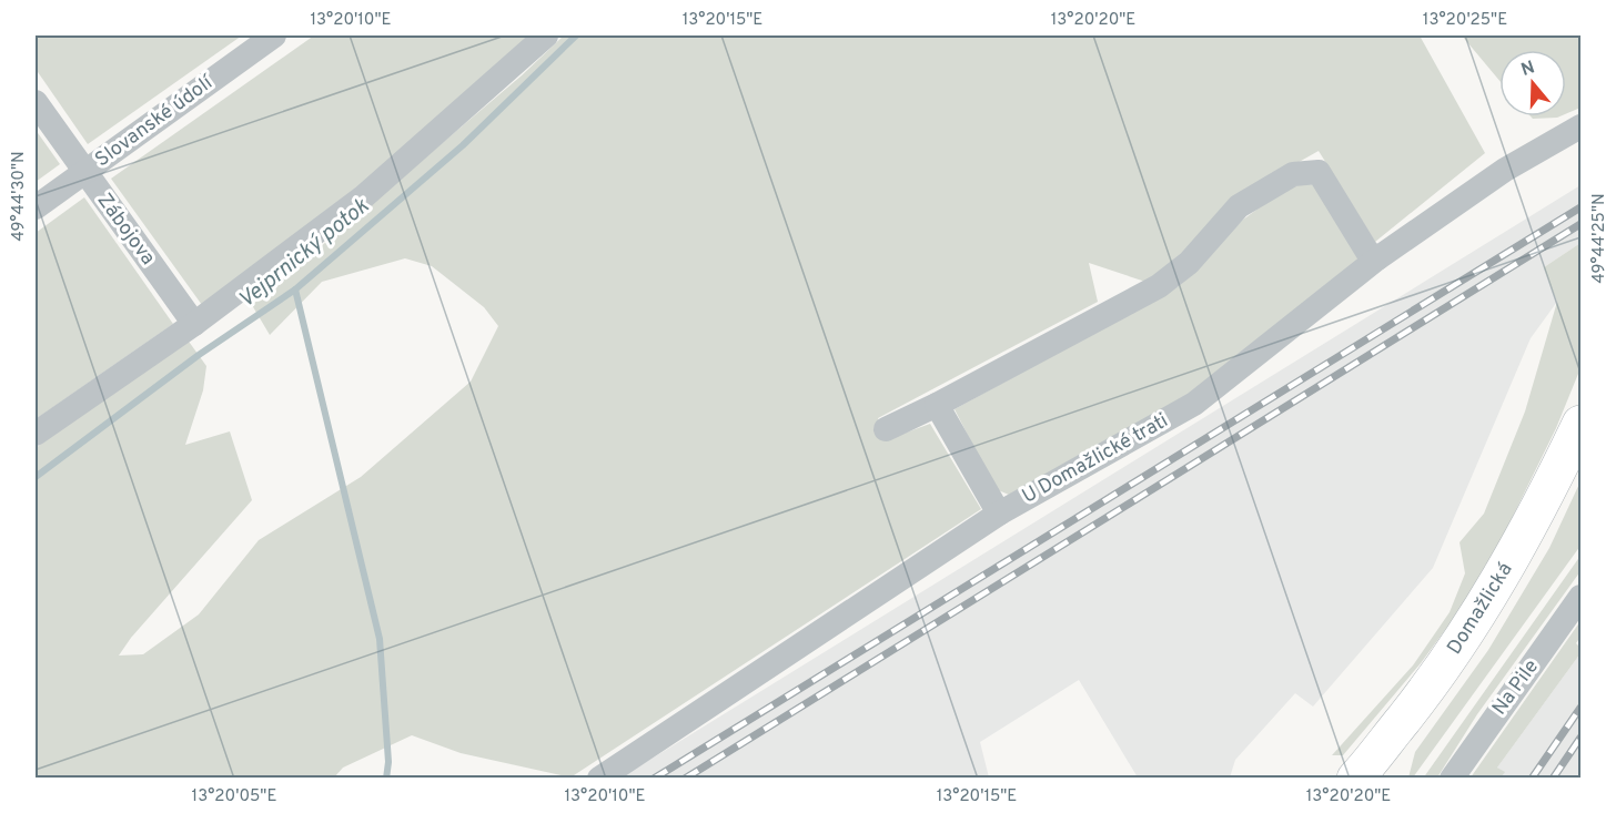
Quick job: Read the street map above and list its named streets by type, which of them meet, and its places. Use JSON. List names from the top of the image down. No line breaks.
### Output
{"streets":{"main road":["Domažlická"],"street":["Slovanské údolí","Zábojova","U Domažlické trati","Na Pile"]},"crossings":[["Slovanské údolí","Zábojova"]],"water":["Vejprnický potok"],"north":"top","coordinates":["13°20'10\"E","13°20'15\"E","13°20'20\"E","13°20'25\"E","49°44'30\"N","49°44'25\"N","13°20'05\"E"]}
